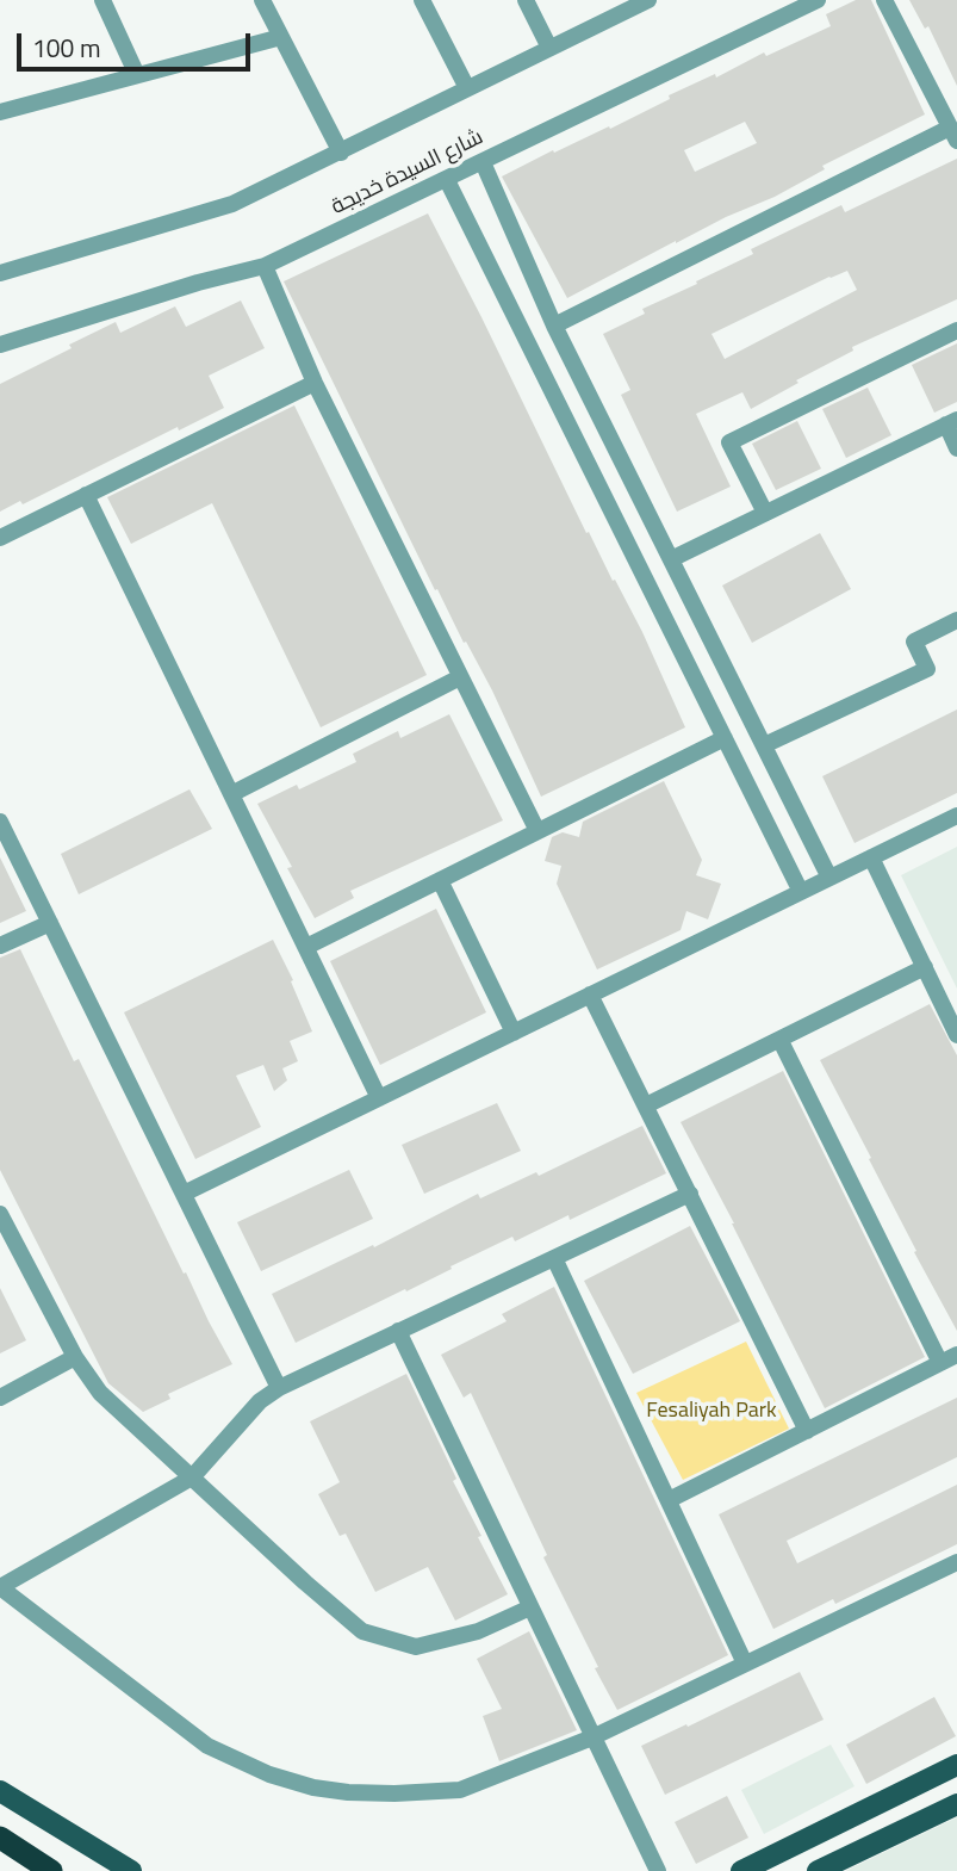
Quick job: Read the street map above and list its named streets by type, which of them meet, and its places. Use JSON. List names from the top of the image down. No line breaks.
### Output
{"streets":{"street":["شارع السيدة خديجة"]},"parks":["Fesaliyah Park"],"scale_bar":"100 m"}
